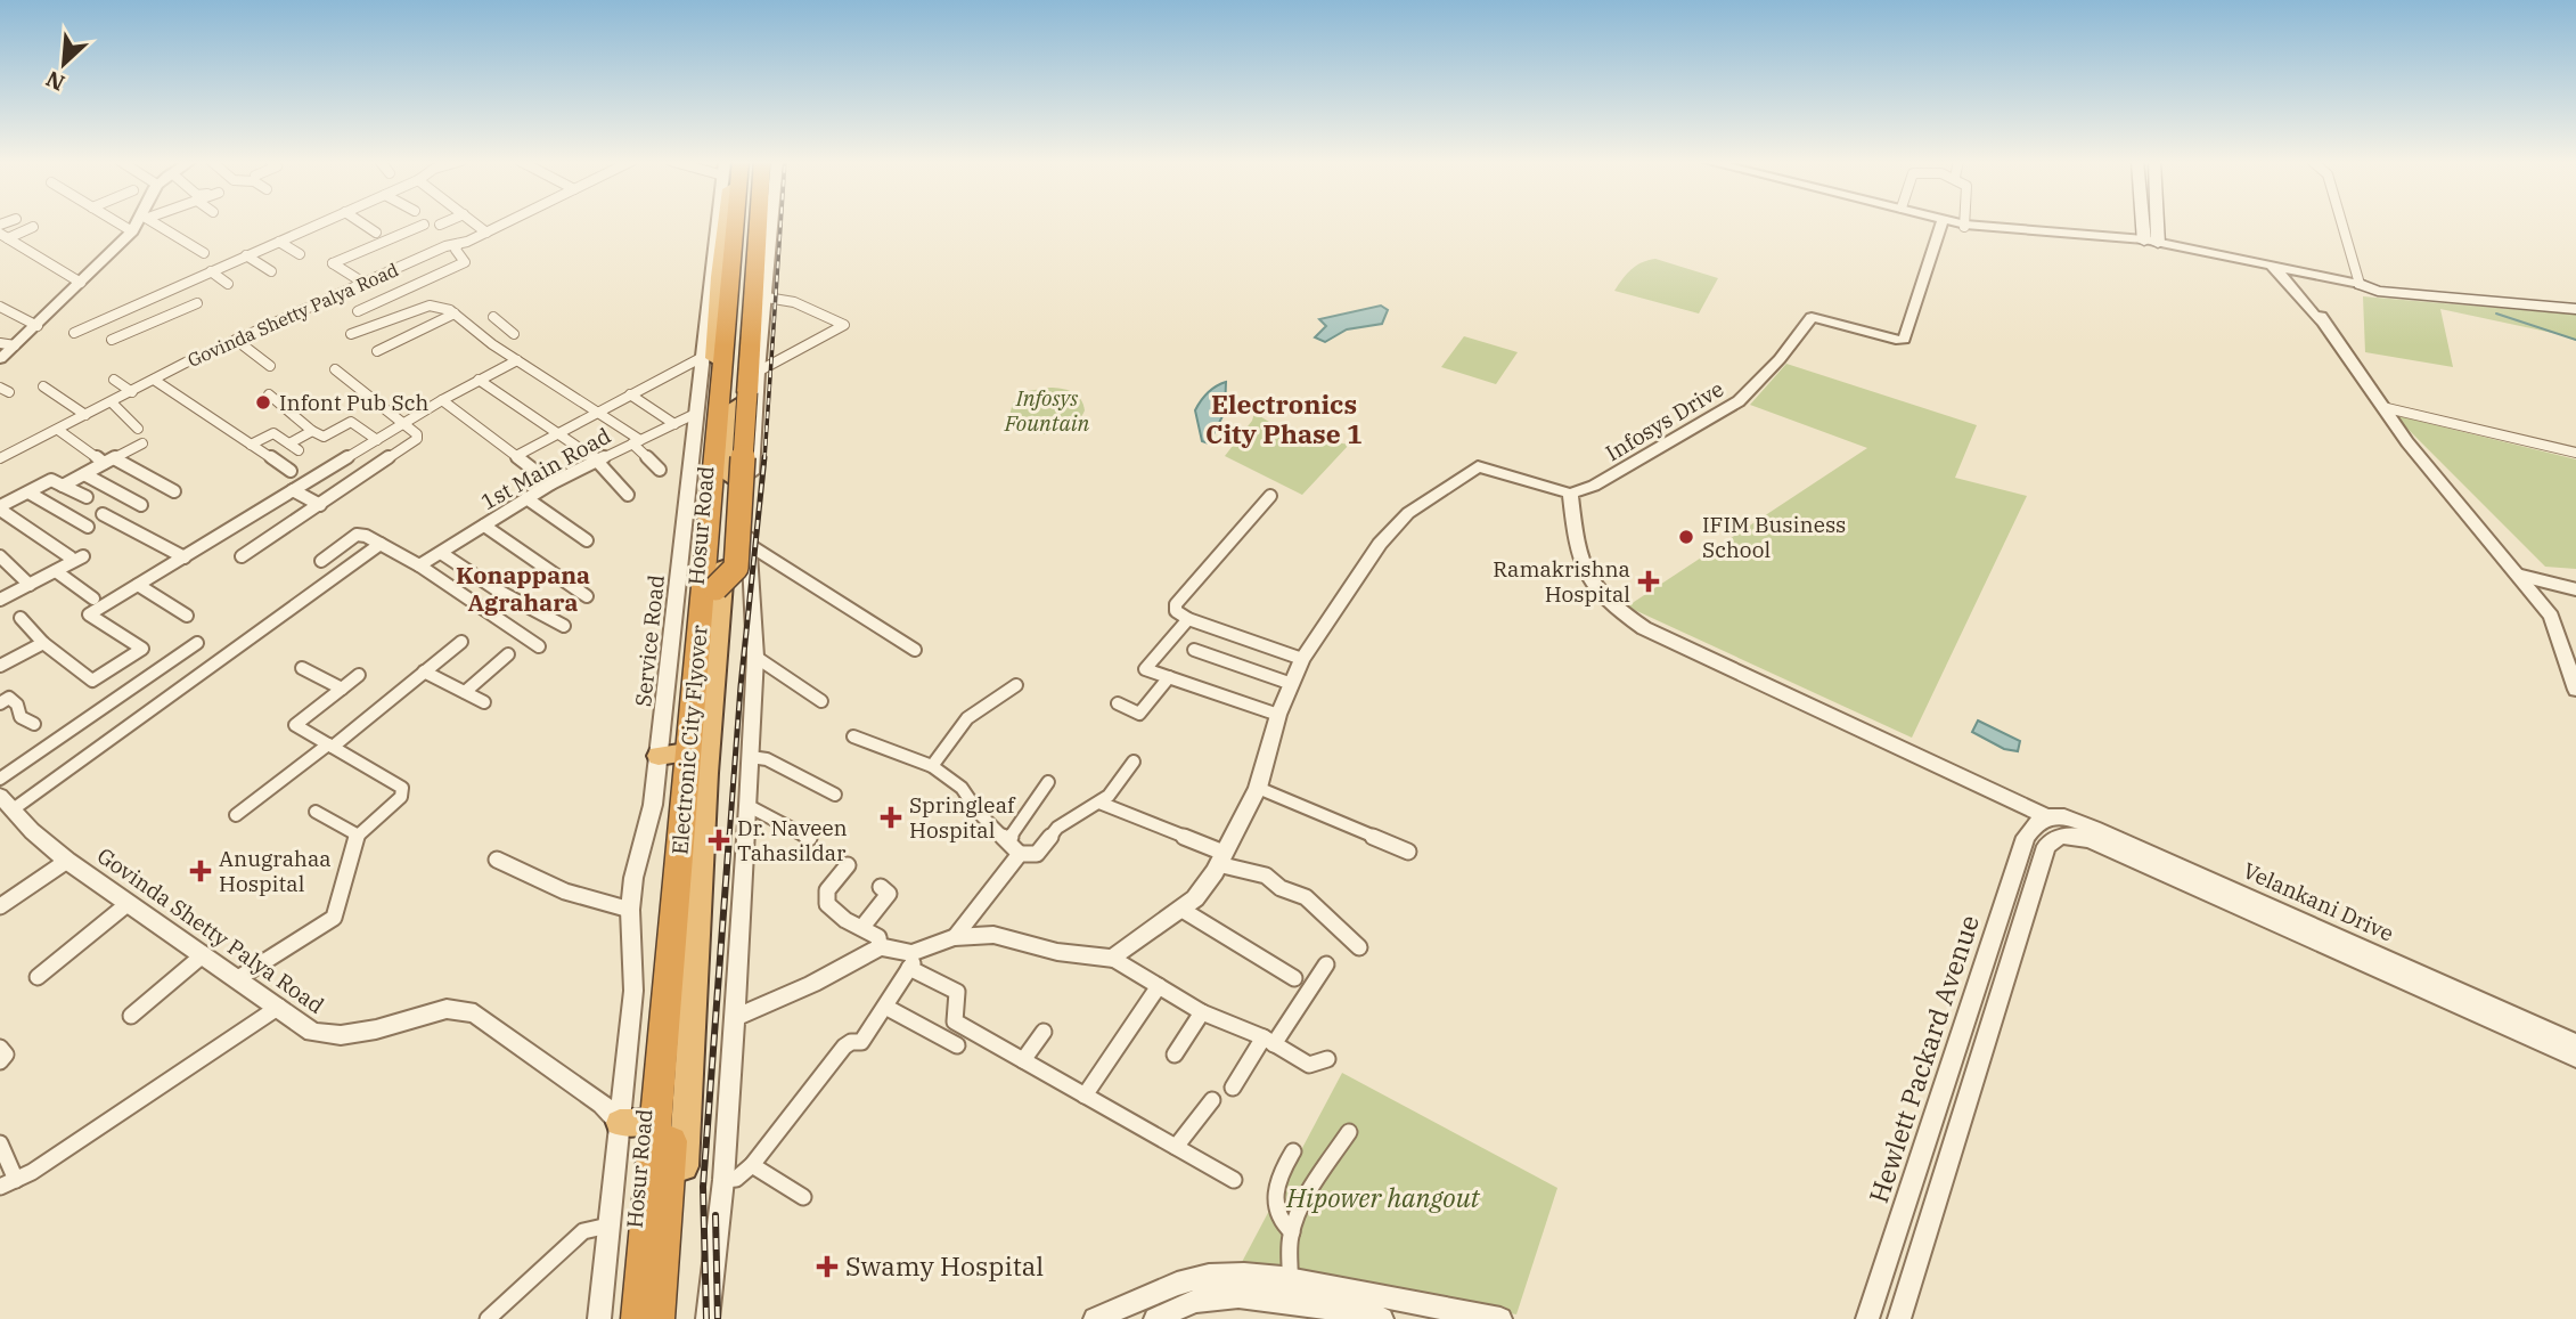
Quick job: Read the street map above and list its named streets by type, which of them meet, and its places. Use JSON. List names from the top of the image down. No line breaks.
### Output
{"streets":{"highway":["Hosur Road","Electronic City Flyover"],"street":["Govinda Shetty Palya Road","Infosys Drive","1st Main Road","Service Road","Velankani Drive","Hewlett Packard Avenue"]},"crossings":[["Govinda Shetty Palya Road","Hosur Road"],["Govinda Shetty Palya Road","Service Road"],["1st Main Road","Service Road"],["Hosur Road","Service Road"],["Velankani Drive","Hewlett Packard Avenue"]],"districts":["Electronics City Phase 1","Konappana Agrahara"],"parks":["Infosys Fountain","Hipower hangout"],"places":{"other":["Infont Pub Sch","IFIM Business School"],"health":["Ramakrishna Hospital","Springleaf Hospital","Dr. Naveen Tahasildar","Anugrahaa Hospital","Swamy Hospital"]},"north":"bottom left"}
